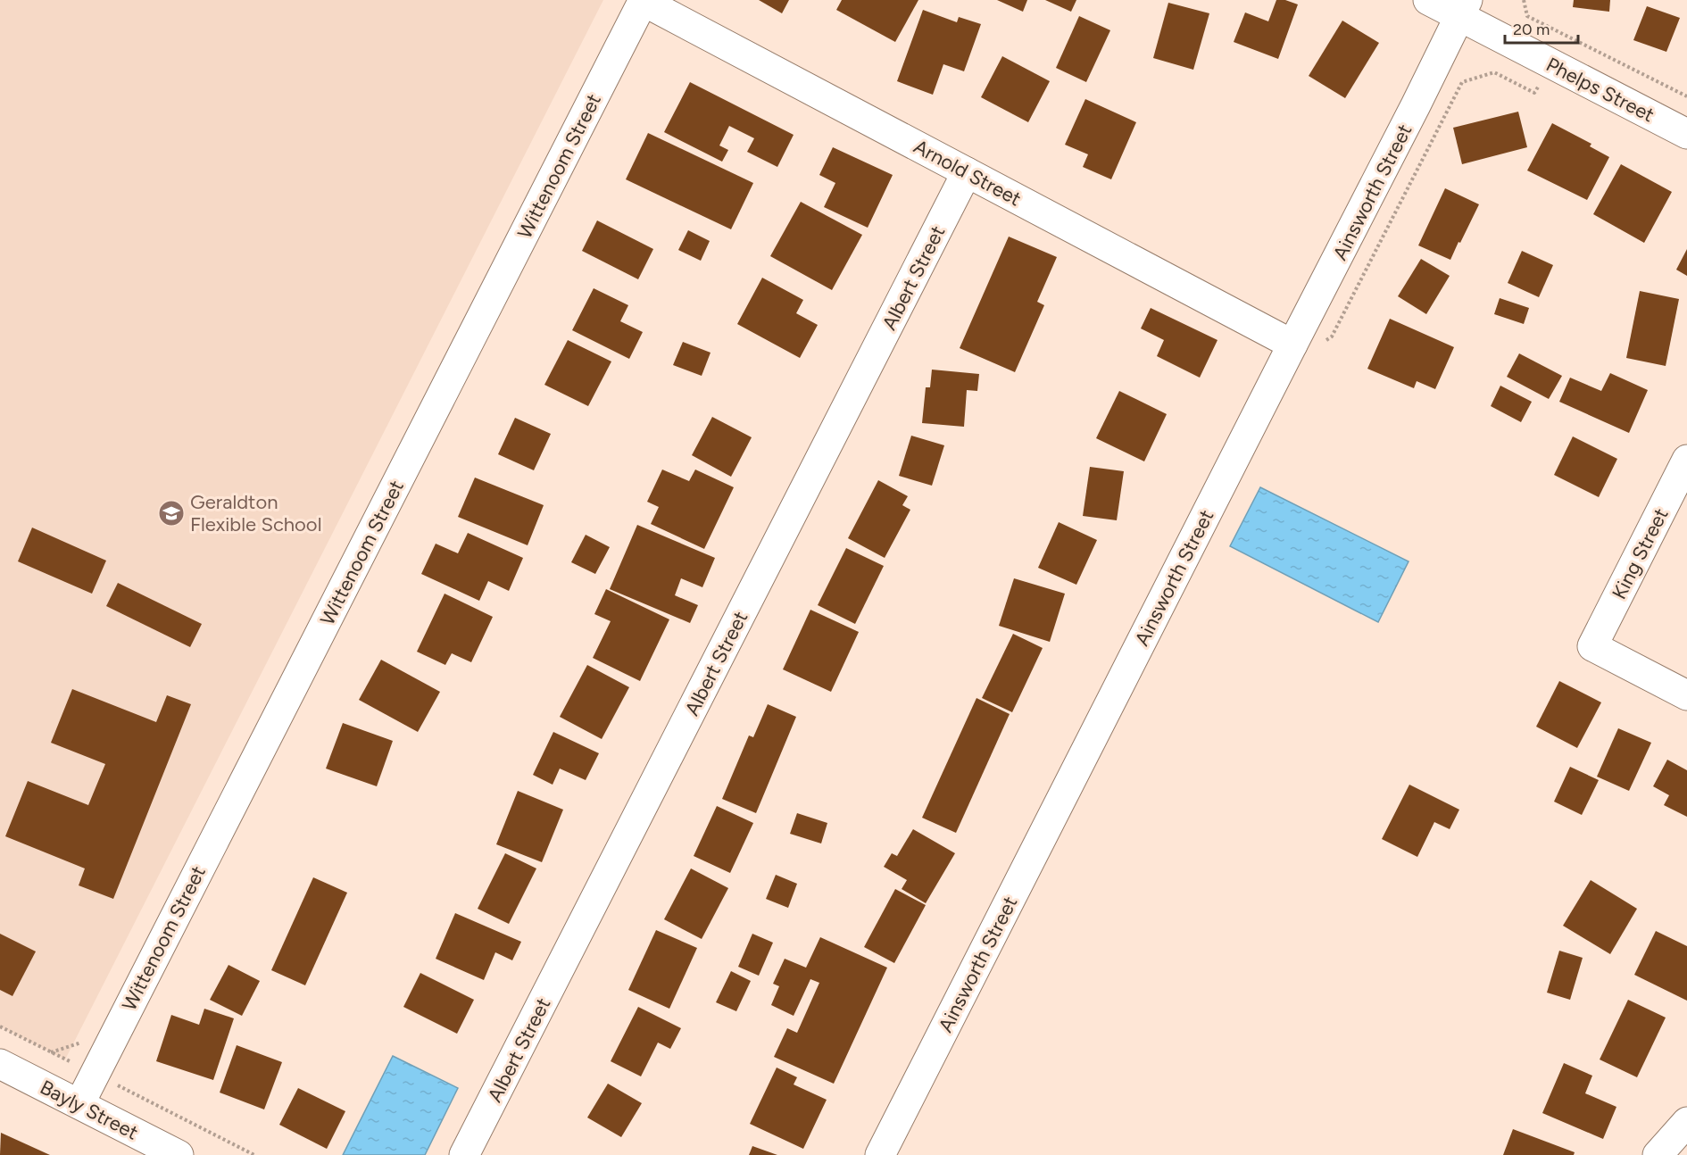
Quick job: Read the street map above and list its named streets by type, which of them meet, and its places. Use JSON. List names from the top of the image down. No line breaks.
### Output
{"streets":{"street":["Phelps Street","Wittenoom Street","Arnold Street","Ainsworth Street","Albert Street","King Street","Bayly Street"]},"crossings":[["Phelps Street","Ainsworth Street"],["Wittenoom Street","Arnold Street"],["Wittenoom Street","Bayly Street"],["Arnold Street","Ainsworth Street"],["Arnold Street","Albert Street"]],"places":{"school or university":["Geraldton Flexible School"]},"scale_bar":"20 m"}
